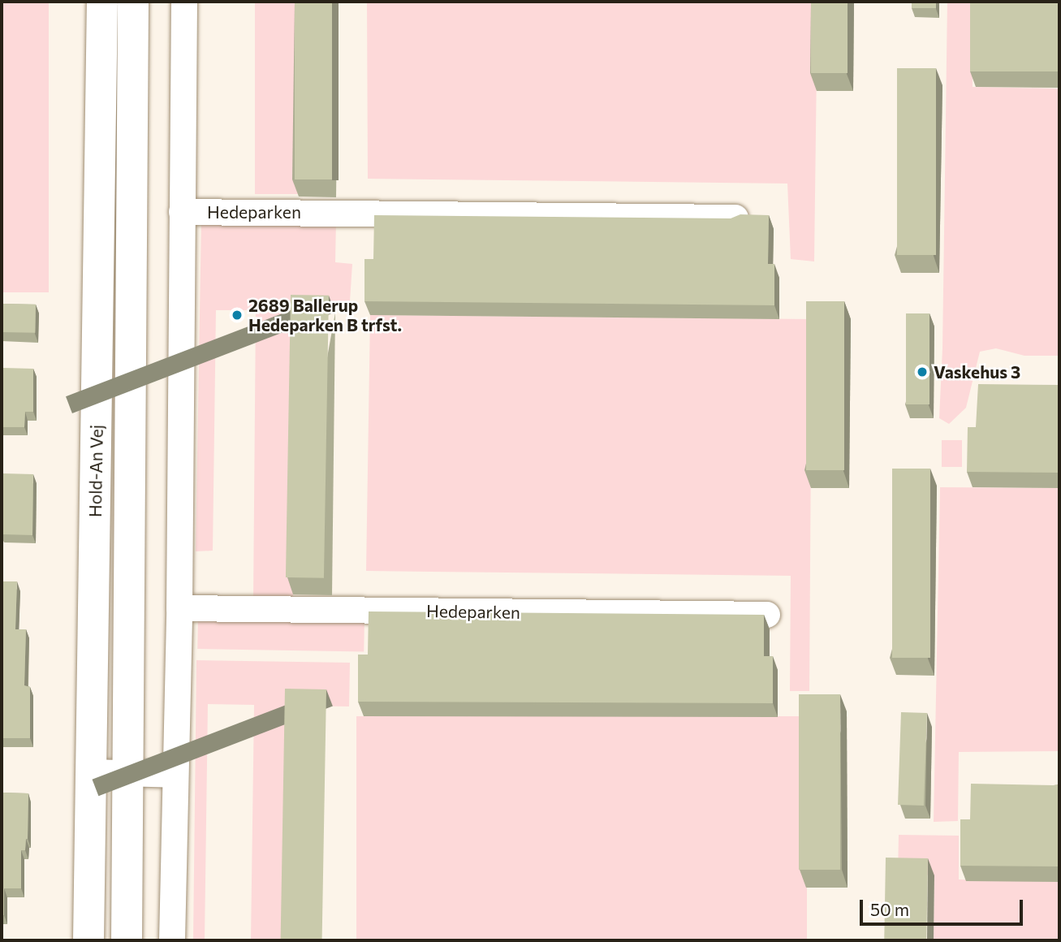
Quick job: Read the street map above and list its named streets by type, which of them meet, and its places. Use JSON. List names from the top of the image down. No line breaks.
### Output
{"streets":{"street":["Hedeparken","Hold-An Vej"]},"places":["2689 Ballerup Hedeparken B trfst.","Vaskehus 3"],"scale_bar":"50 m"}
